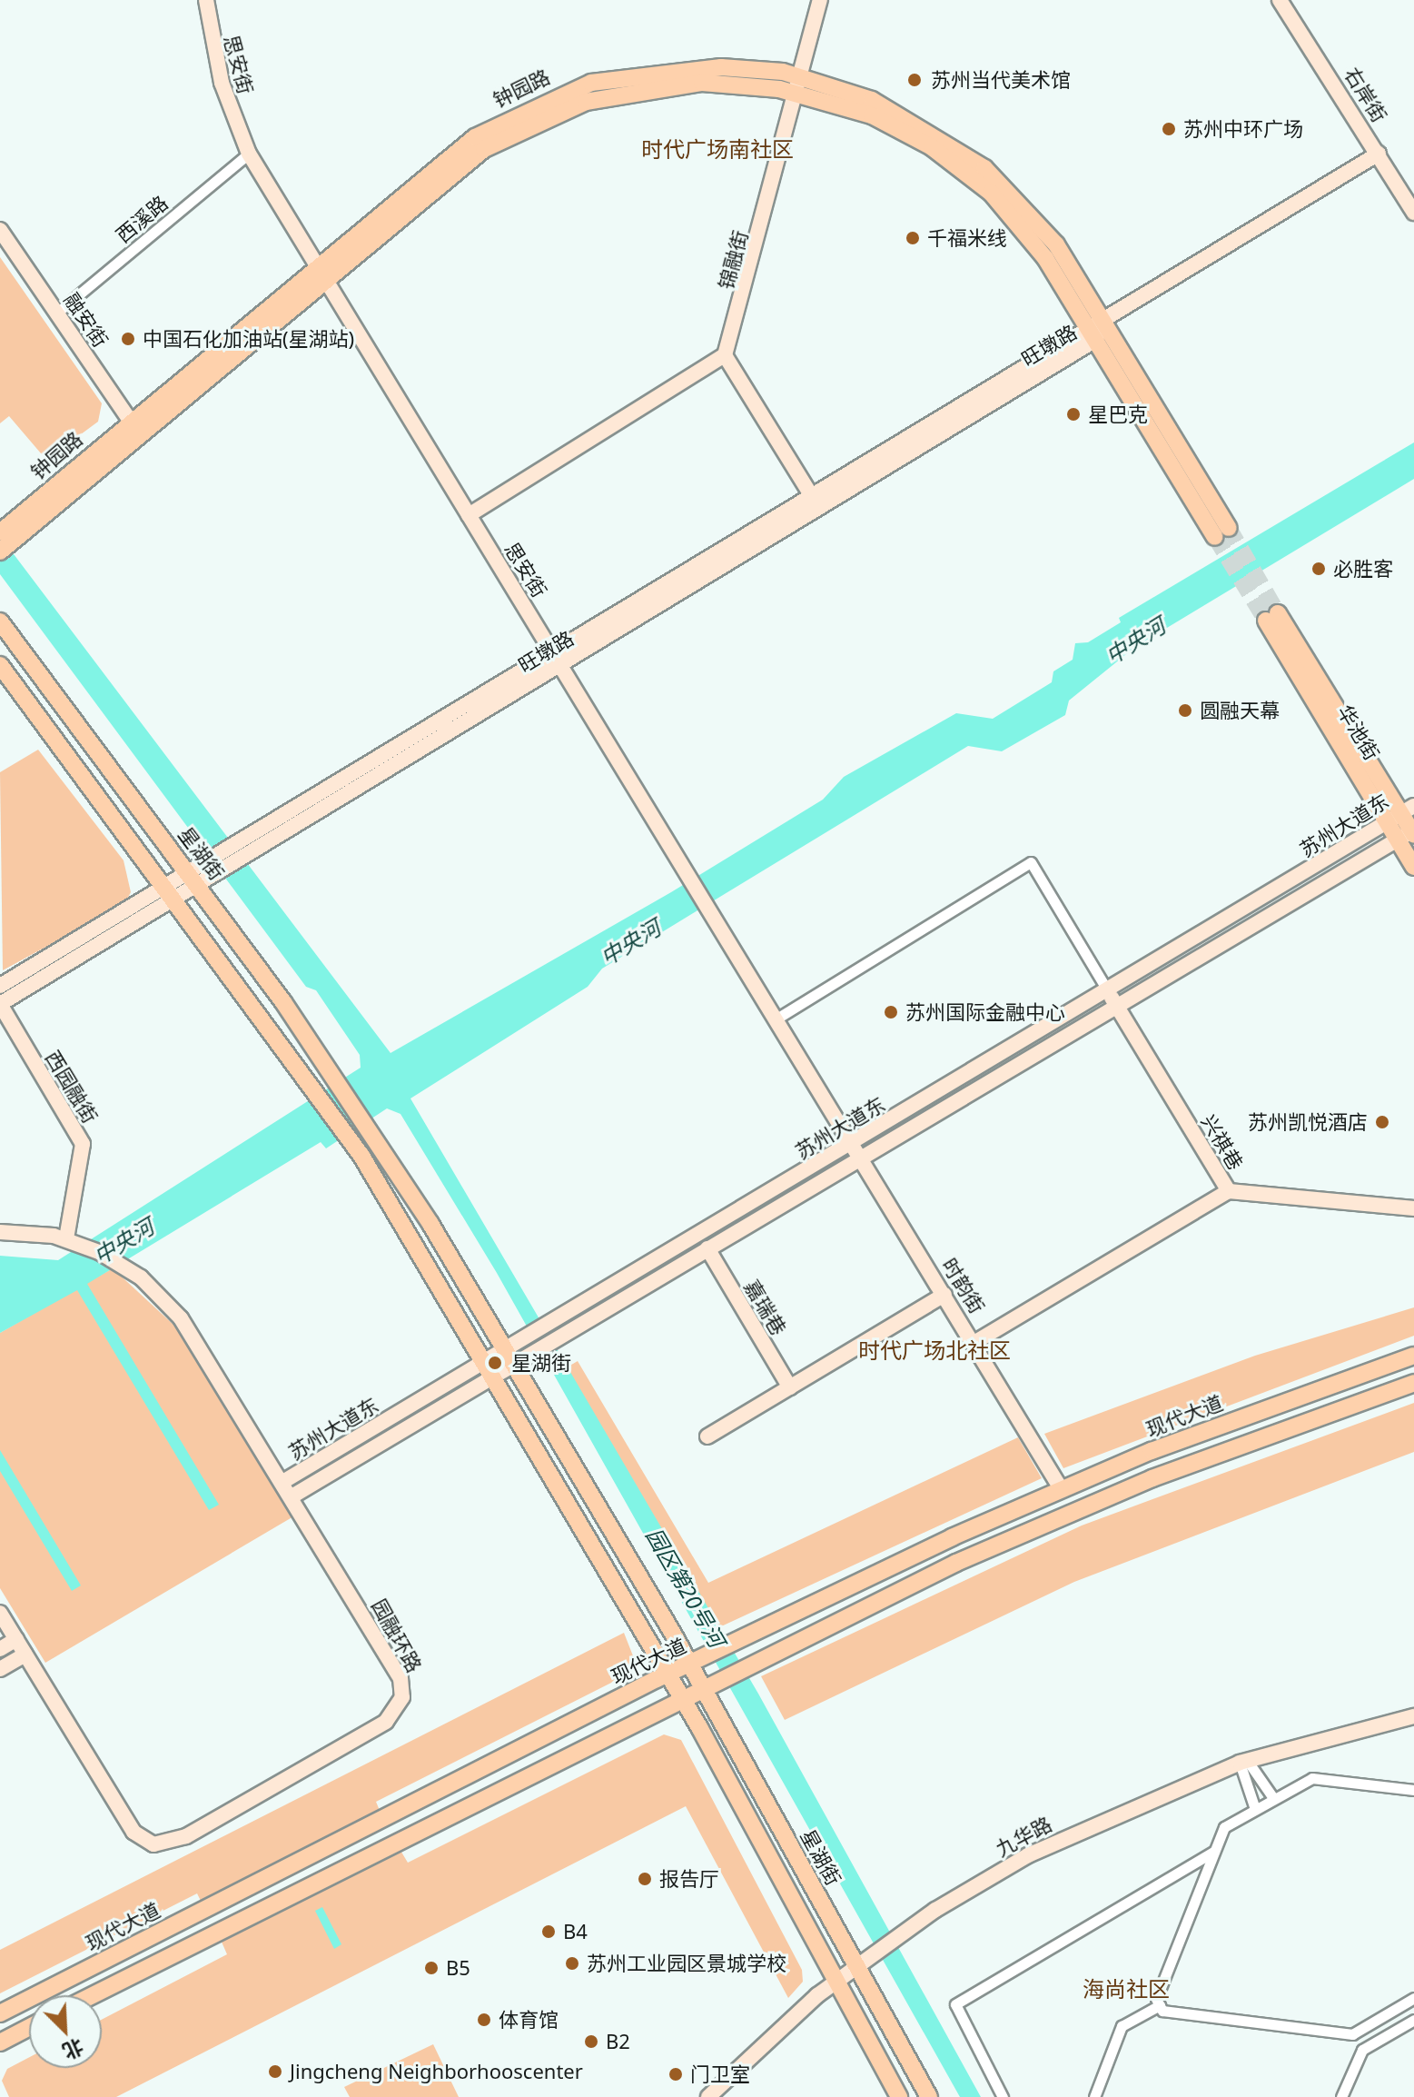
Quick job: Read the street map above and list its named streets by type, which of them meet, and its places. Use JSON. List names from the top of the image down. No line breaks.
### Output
{"streets":{"main road":["钟园路","华池街","星湖街","现代大道"],"street":["思安街","右岸街","西溪路","锦融街","融安街","旺墩路","苏州大道东","西园融街","兴祺巷","时韵街","嘉瑞巷","园融环路","九华路"]},"crossings":[["思安街","钟园路"],["思安街","西溪路"],["思安街","旺墩路"],["思安街","苏州大道东"],["思安街","时韵街"],["钟园路","锦融街"],["钟园路","融安街"],["钟园路","旺墩路"],["右岸街","旺墩路"],["西溪路","融安街"],["旺墩路","星湖街"],["旺墩路","西园融街"],["华池街","苏州大道东"],["苏州大道东","星湖街"],["苏州大道东","兴祺巷"],["苏州大道东","时韵街"],["苏州大道东","嘉瑞巷"],["苏州大道东","园融环路"],["星湖街","现代大道"],["星湖街","九华路"],["西园融街","园融环路"],["时韵街","现代大道"]],"districts":["时代广场南社区","时代广场北社区","海尚社区"],"water":["中央河","园区第20号河"],"places":["苏州当代美术馆","苏州中环广场","千福米线","中国石化加油站(星湖站)","星巴克","必胜客","圆融天幕","苏州国际金融中心","苏州凯悦酒店","星湖街","报告厅","B4","苏州工业园区景城学校","B5","体育馆","B2","Jingcheng Neighborhooscenter","门卫室"],"north":"bottom right"}
